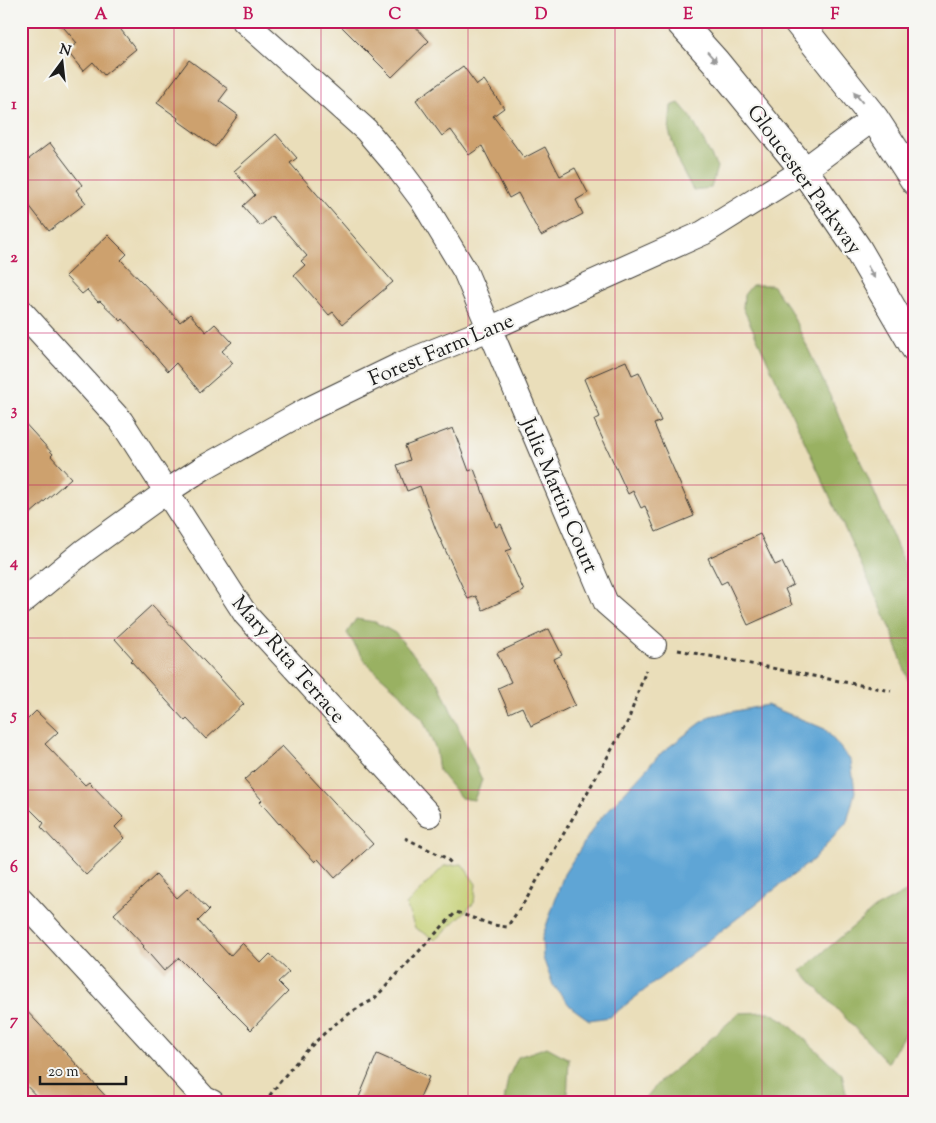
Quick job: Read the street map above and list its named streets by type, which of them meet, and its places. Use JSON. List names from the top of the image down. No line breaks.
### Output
{"streets":{"main road":["Gloucester Parkway"],"street":["Forest Farm Lane","Julie Martin Court","Mary Rita Terrace"]},"crossings":[["Gloucester Parkway","Forest Farm Lane"],["Forest Farm Lane","Julie Martin Court"],["Forest Farm Lane","Mary Rita Terrace"]],"scale_bar":"20 m","north":"top","grid":{"columns":["A","B","C","D","E","F"],"rows":["1","2","3","4","5","6","7"]}}
